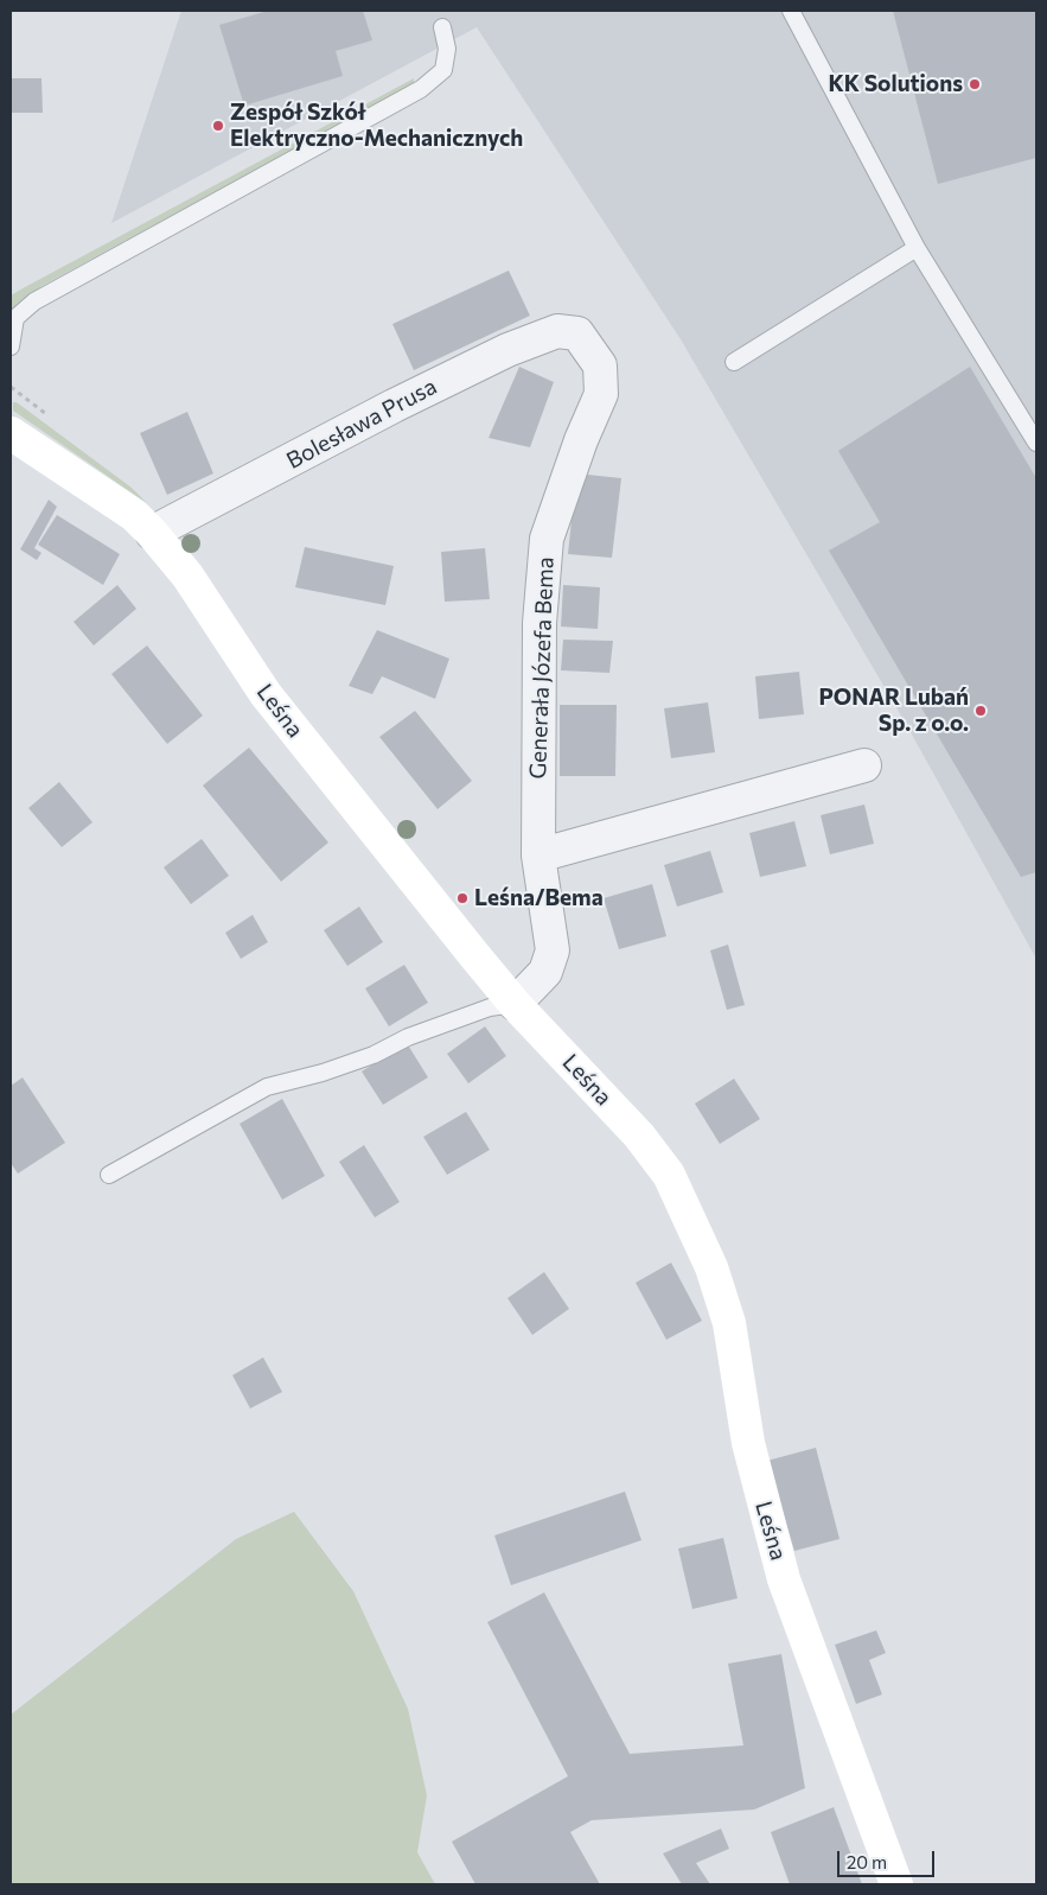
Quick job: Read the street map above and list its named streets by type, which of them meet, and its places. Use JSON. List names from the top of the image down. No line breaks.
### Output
{"streets":{"main road":["Leśna"],"street":["Bolesława Prusa","Generała Józefa Bema"]},"crossings":[["Bolesława Prusa","Generała Józefa Bema"],["Bolesława Prusa","Leśna"],["Generała Józefa Bema","Leśna"]],"places":["KK Solutions","Zespół Szkół Elektryczno-Mechanicznych","PONAR Lubań Sp. z o.o.","Leśna/Bema"],"scale_bar":"20 m"}
